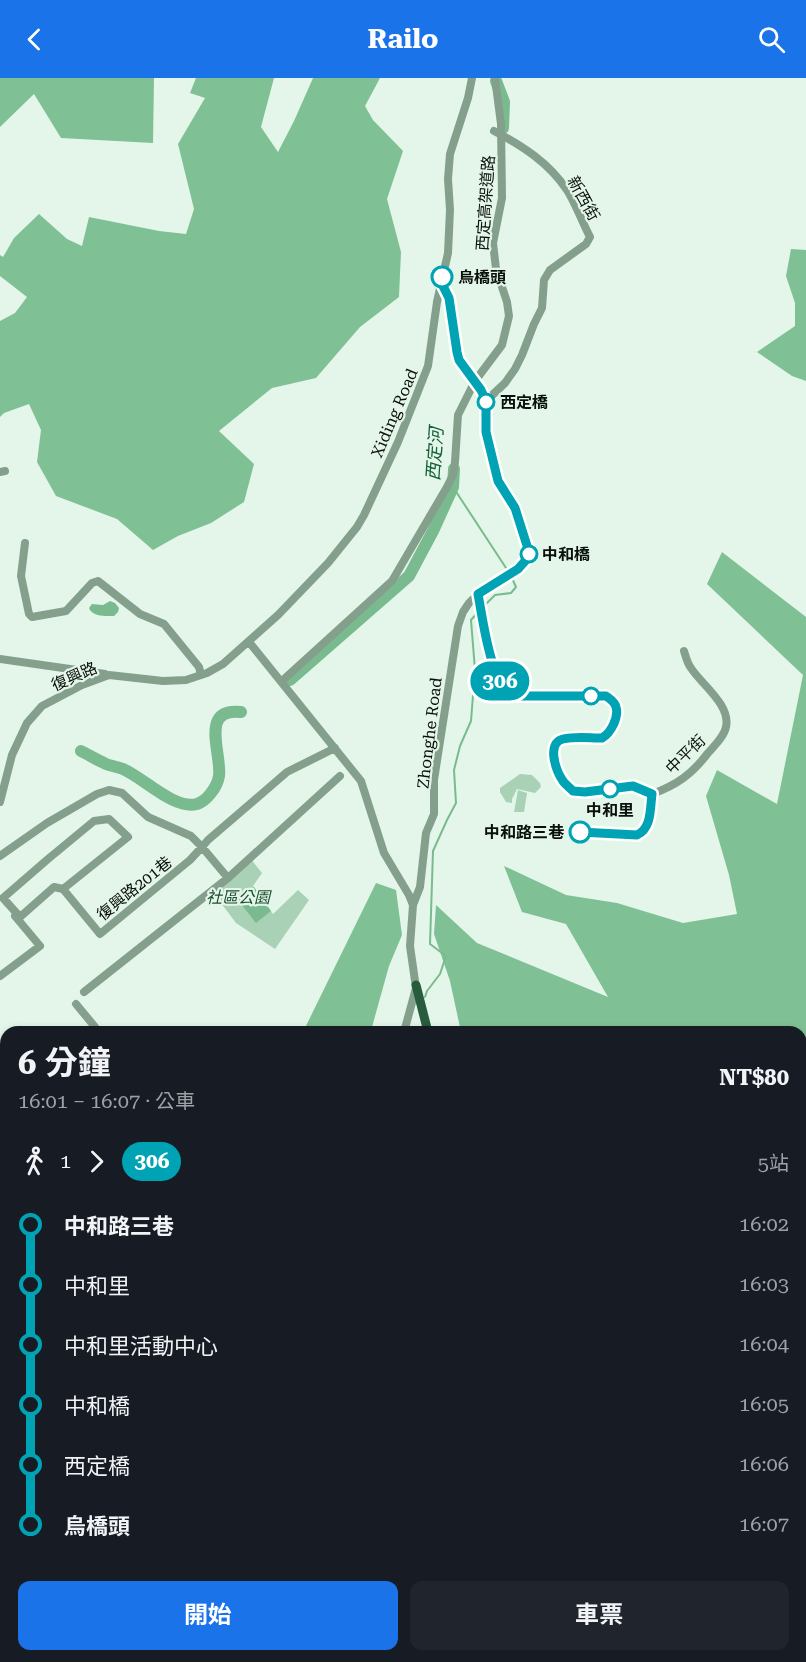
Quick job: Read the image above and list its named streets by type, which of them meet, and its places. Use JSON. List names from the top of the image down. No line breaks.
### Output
{"streets":{"street":["新西街","西定高架道路","Xiding Road","復興路","Zhonghe Road","中平街","復興路201巷"]},"crossings":[["新西街","Zhonghe Road"],["西定高架道路","Zhonghe Road"],["Xiding Road","復興路"],["Xiding Road","Zhonghe Road"],["復興路","Zhonghe Road"],["Zhonghe Road","中平街"],["Zhonghe Road","復興路201巷"]],"water":["西定河"],"parks":["社區公園"],"places":["烏橋頭","西定橋","中和橋","中和里","中和路三巷"],"lines":["bus line 306"],"page":{"header":"Railo","on_map":"306","heading":["6 分鐘","16:01 – 16:07 · 公車","NT$80"],"legs":["1","306","5站"],"list":[{"name":"中和路三巷","value":"16:02"},{"name":"中和里","value":"16:03"},{"name":"中和里活動中心","value":"16:04"},{"name":"中和橋","value":"16:05"},{"name":"西定橋","value":"16:06"},{"name":"烏橋頭","value":"16:07"}],"buttons":["開始","車票"]}}
